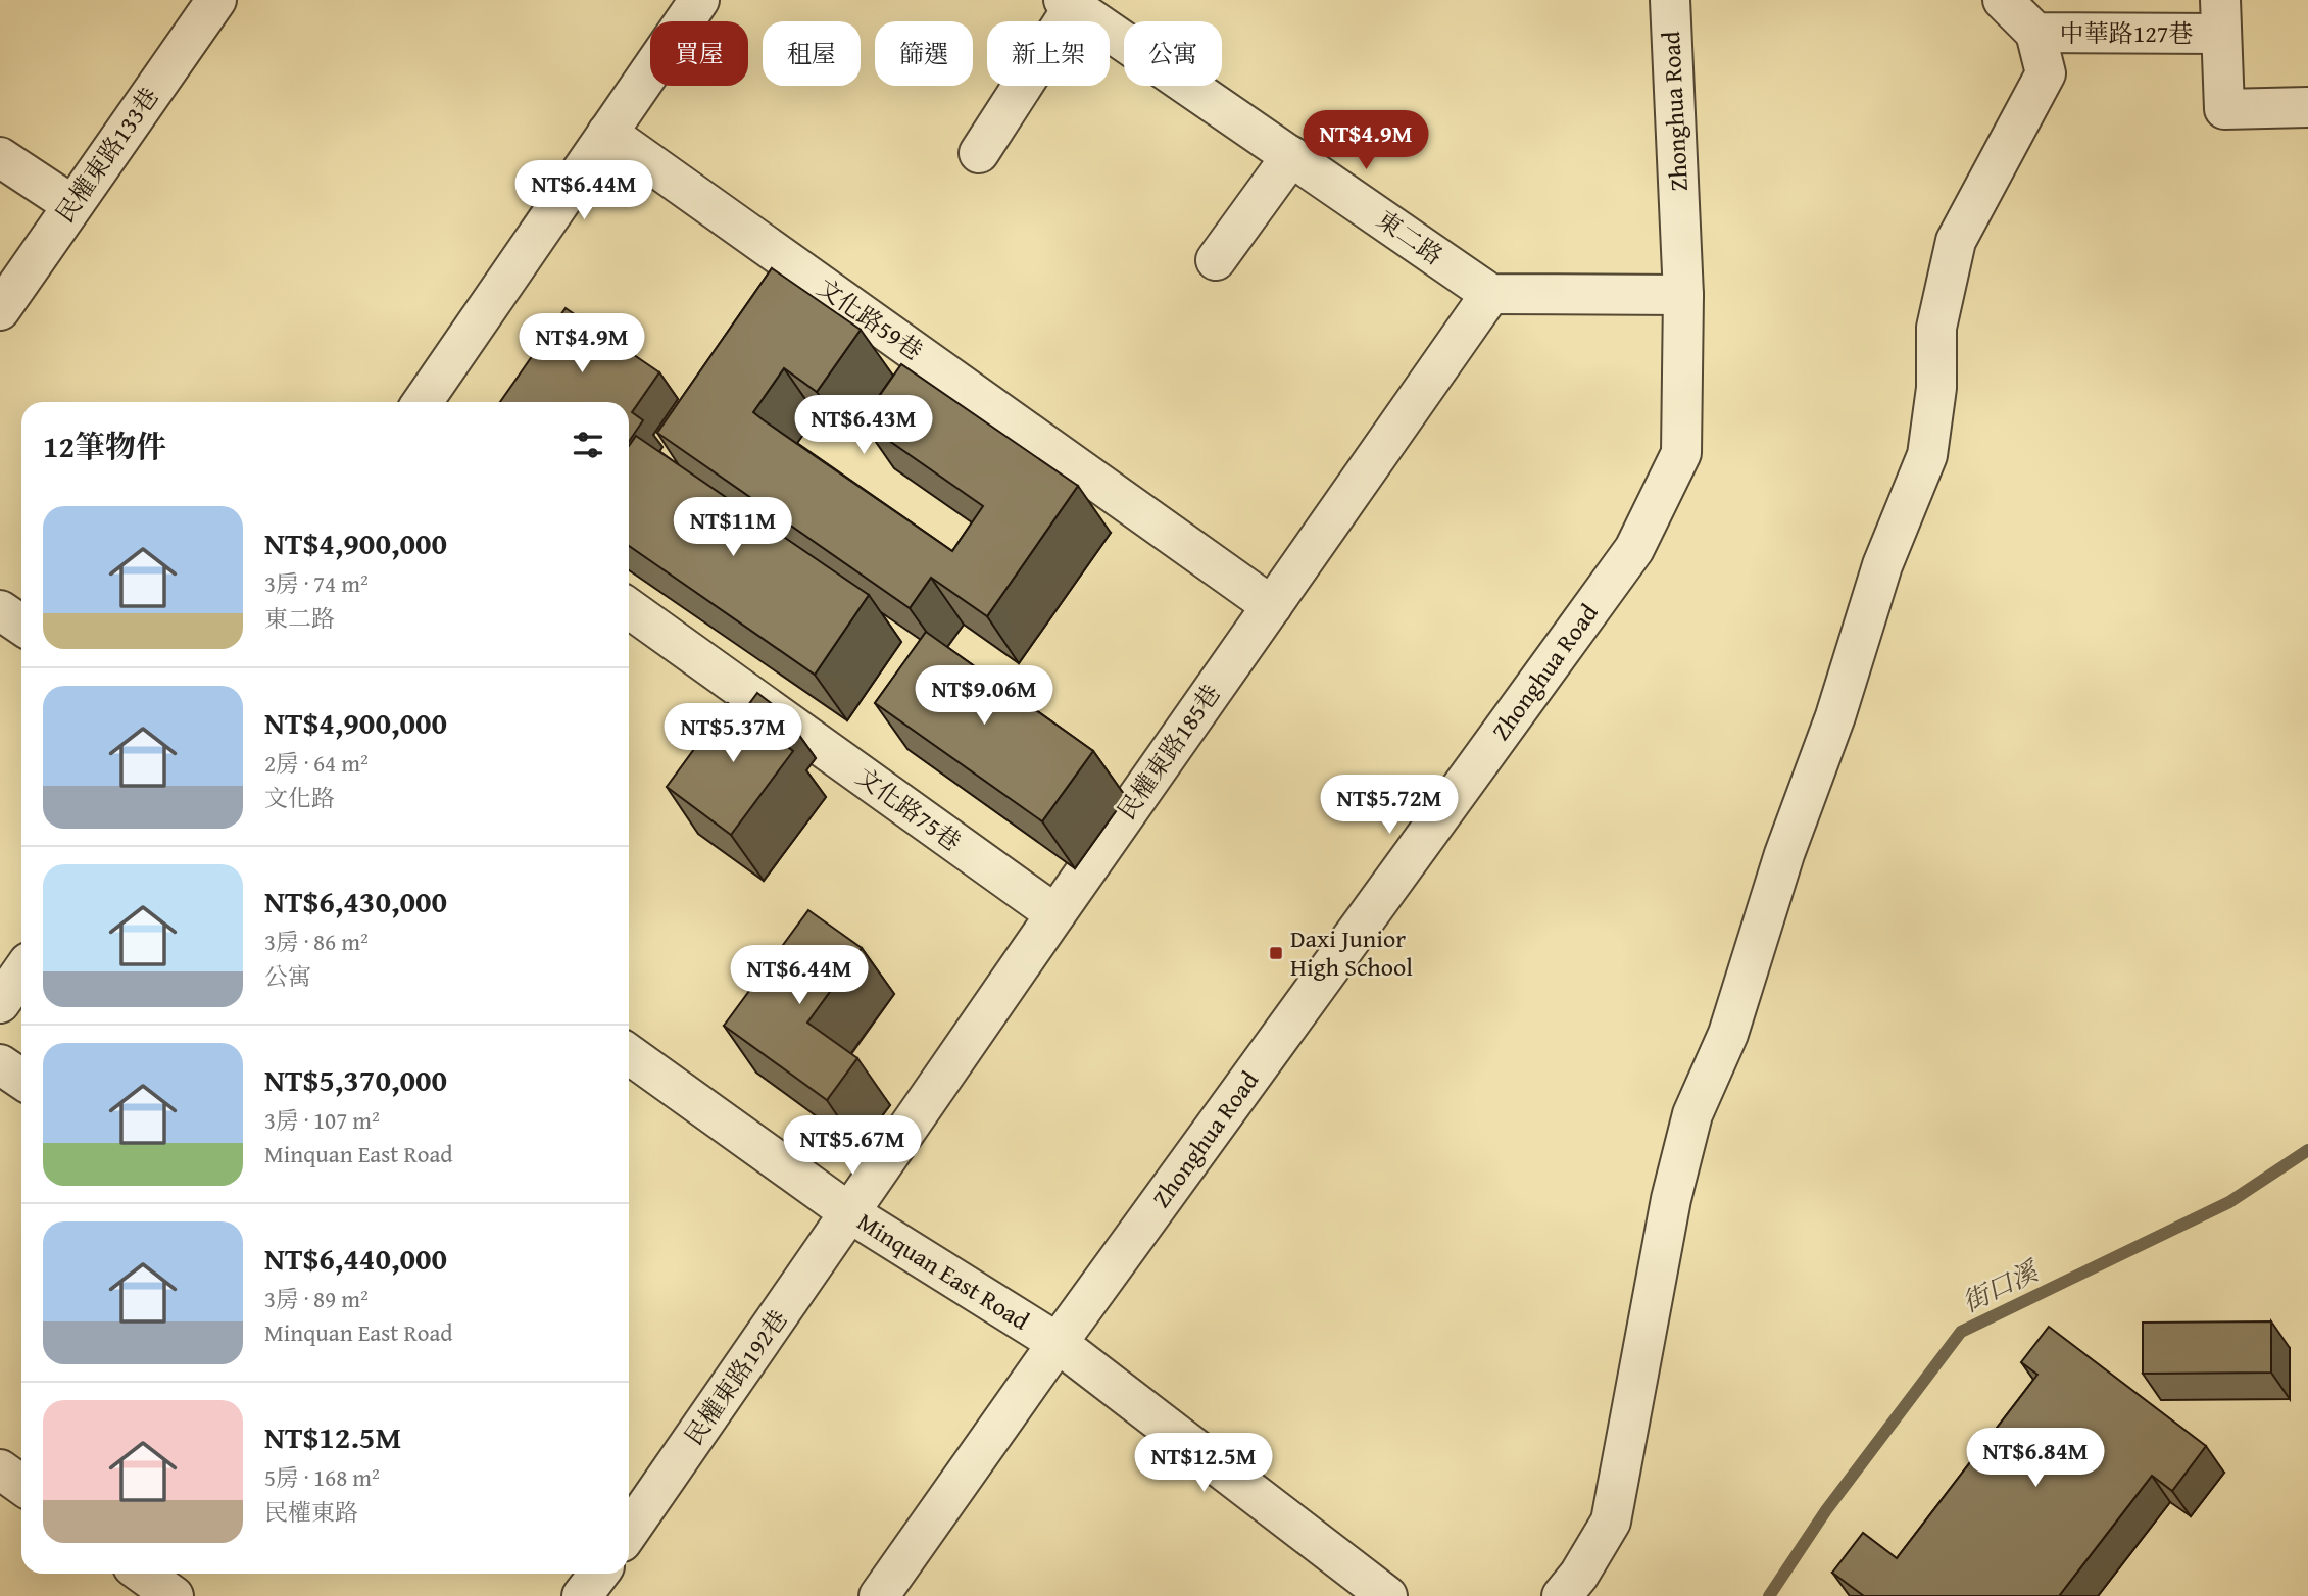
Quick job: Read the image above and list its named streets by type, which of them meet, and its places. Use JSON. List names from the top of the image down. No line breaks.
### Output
{"streets":{"street":["中華路127巷","Zhonghua Road","民權東路133巷","東二路","文化路59巷","民權東路185巷","文化路75巷","Minquan East Road","民權東路192巷"]},"crossings":[["Zhonghua Road","Minquan East Road"],["東二路","民權東路185巷"],["文化路59巷","民權東路185巷"],["民權東路185巷","文化路75巷"],["民權東路185巷","Minquan East Road"],["民權東路185巷","民權東路192巷"],["Minquan East Road","民權東路192巷"]],"water":["街口溪"],"places":{"transit":["Daxi Junior High School"]},"page":{"chip":["買屋","租屋","篩選","新上架","公寓"],"price":["NT$4.9M","NT$6.44M","NT$4.9M","NT$6.43M","NT$11M","NT$9.06M","NT$5.37M","NT$5.72M","NT$6.44M","NT$5.67M","NT$6.84M","NT$12.5M"],"heading":"12筆物件","list":[{"name":"NT$4,900,000","note":"3房 · 74 m² · 東二路"},{"name":"NT$4,900,000","note":"2房 · 64 m² · 文化路"},{"name":"NT$6,430,000","note":"3房 · 86 m² · 公寓"},{"name":"NT$5,370,000","note":"3房 · 107 m² · Minquan East Road"},{"name":"NT$6,440,000","note":"3房 · 89 m² · Minquan East Road"},{"name":"NT$12.5M","note":"5房 · 168 m² · 民權東路"}]}}
